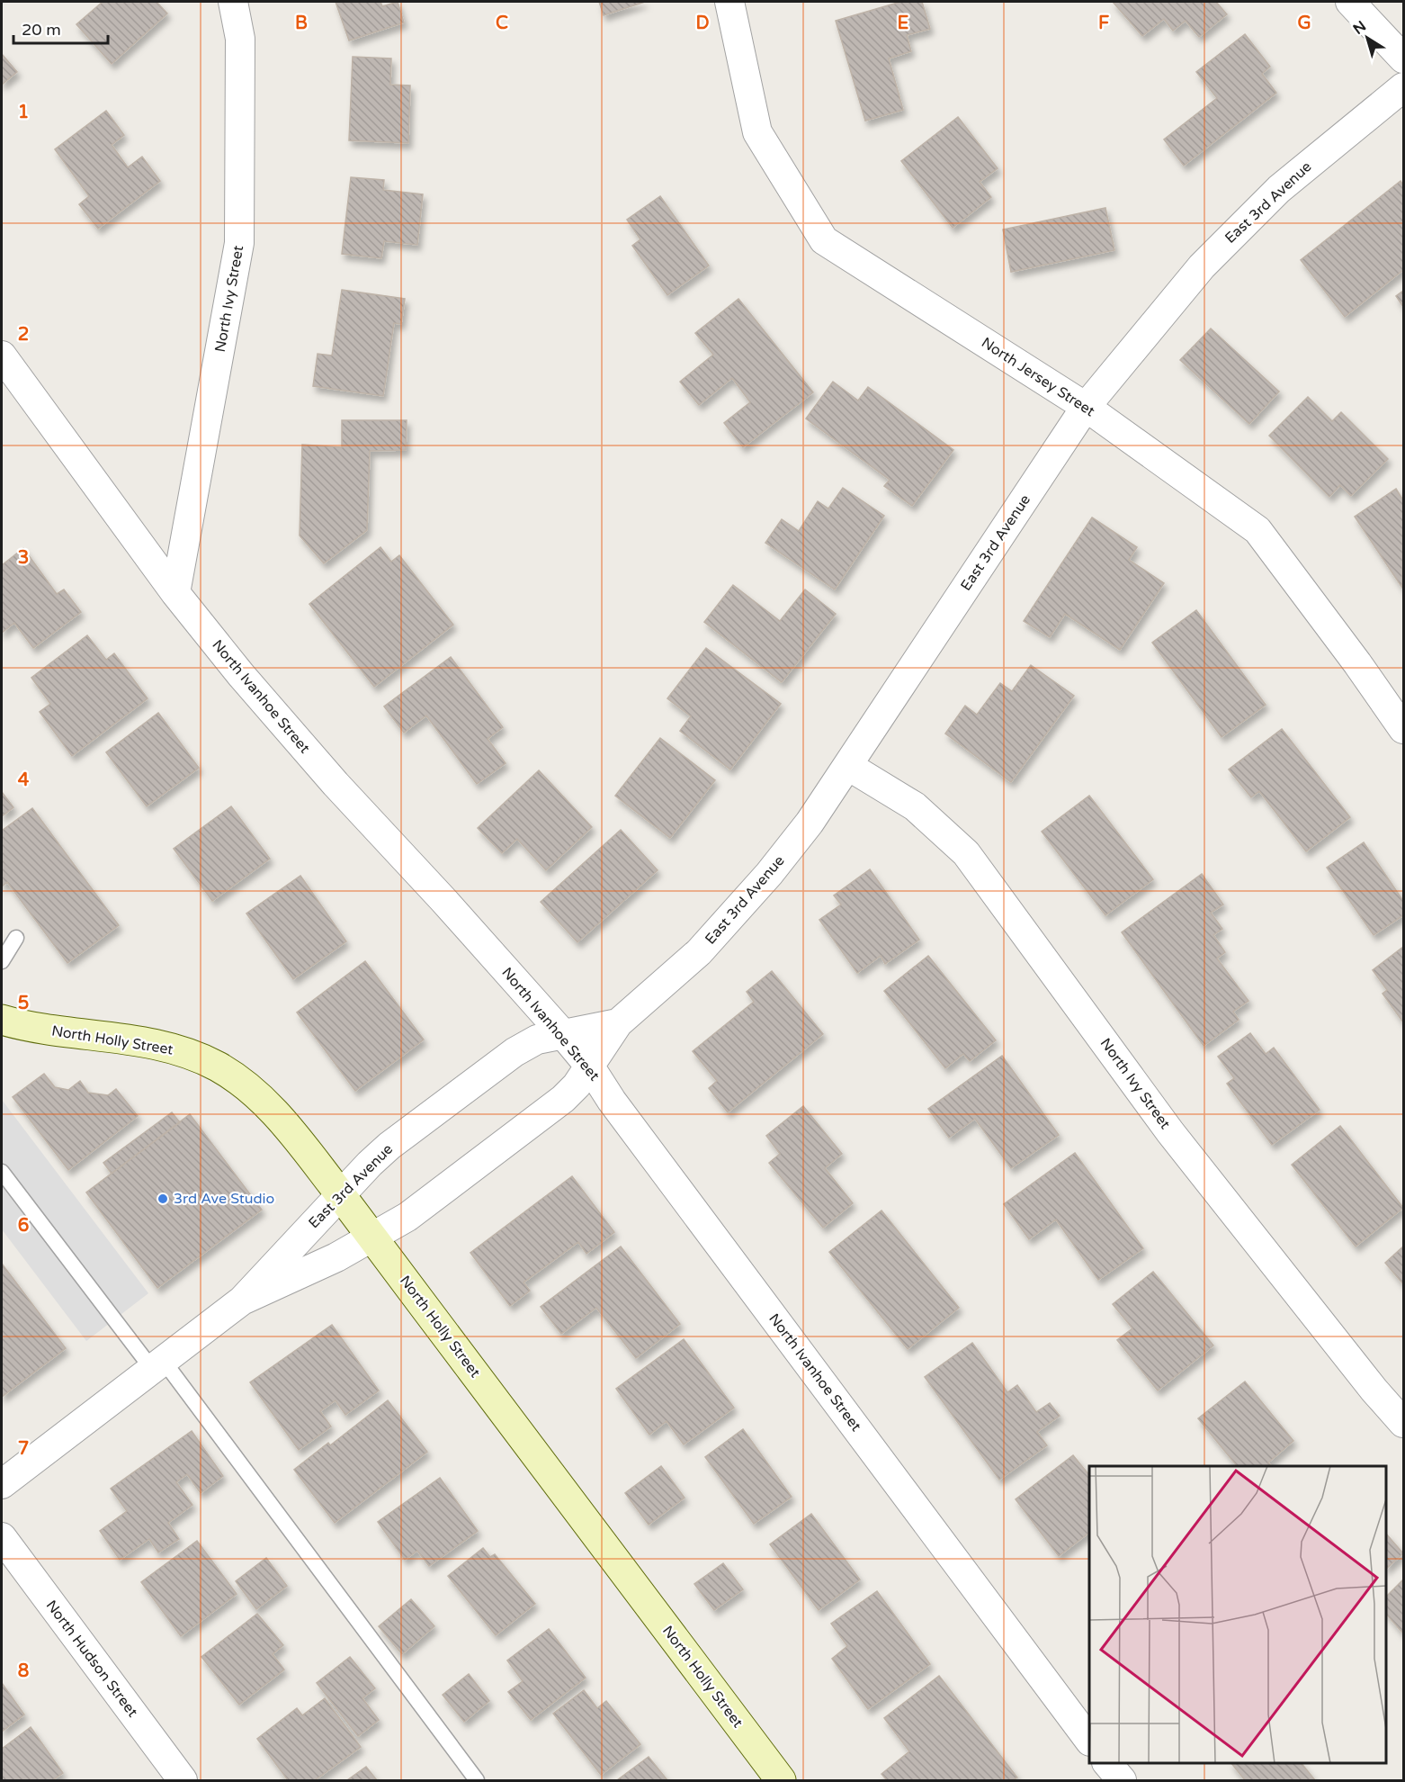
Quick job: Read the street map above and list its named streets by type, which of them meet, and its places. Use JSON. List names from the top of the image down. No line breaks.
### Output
{"streets":{"street":["East 3rd Avenue","North Ivy Street","North Jersey Street","North Ivanhoe Street","North Holly Street","North Hudson Street"]},"crossings":[["East 3rd Avenue","North Ivy Street"],["East 3rd Avenue","North Jersey Street"],["East 3rd Avenue","North Ivanhoe Street"],["East 3rd Avenue","North Holly Street"],["North Ivy Street","North Ivanhoe Street"]],"places":["3rd Ave Studio"],"scale_bar":"20 m","north":"top left","grid":{"columns":["B","C","D","E","F","G"],"rows":["1","2","3","4","5","6","7","8"]}}
